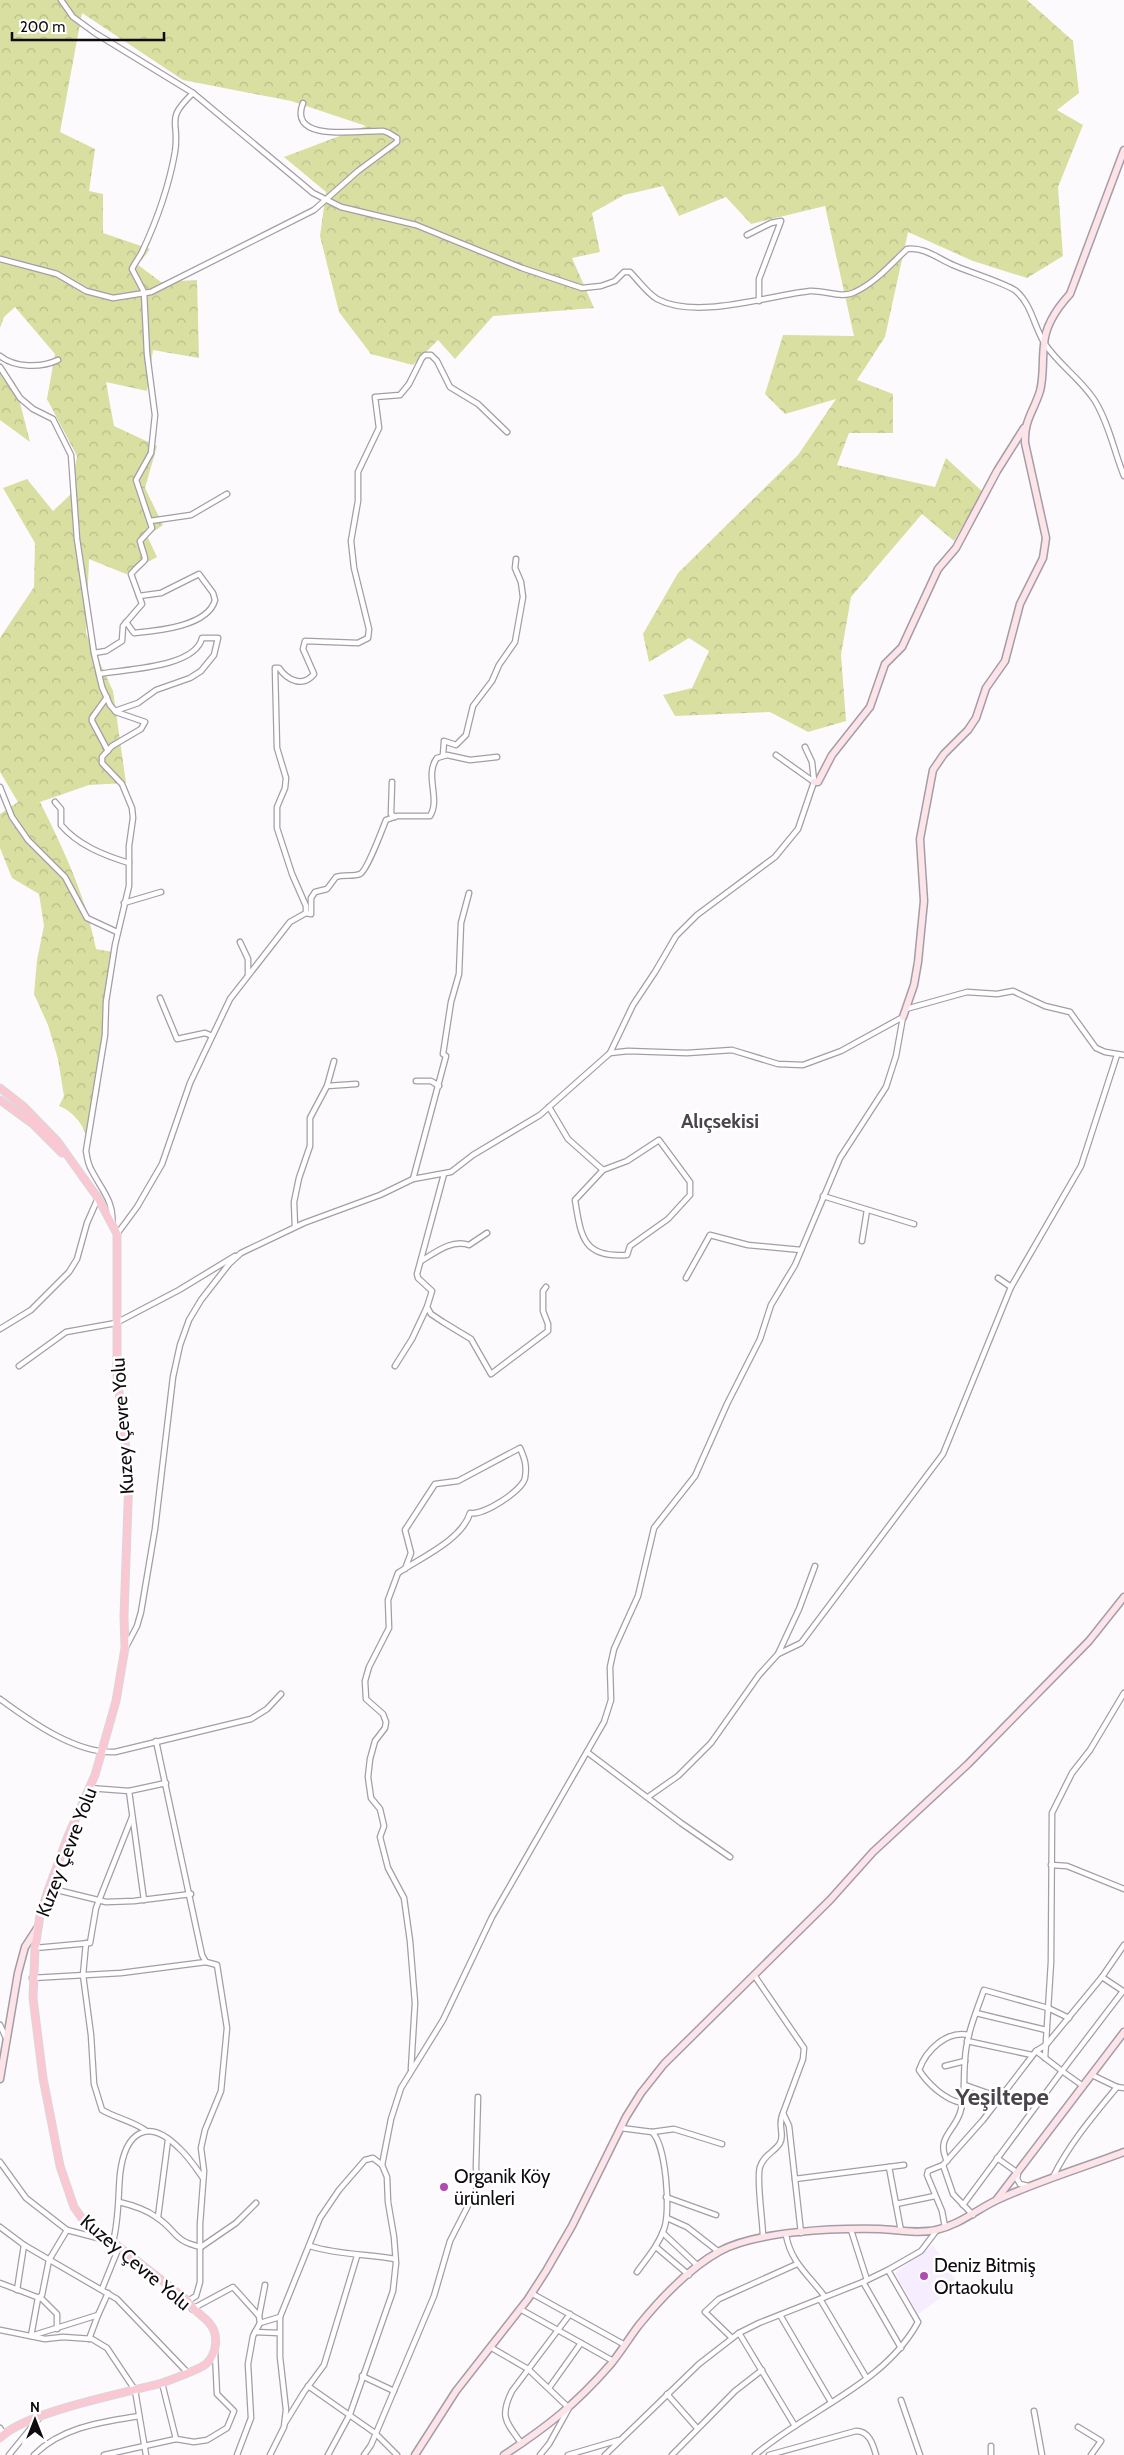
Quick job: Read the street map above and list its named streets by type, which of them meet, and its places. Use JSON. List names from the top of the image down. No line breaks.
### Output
{"streets":{"main road":["Kuzey Çevre Yolu"]},"districts":["Alıçsekisi","Yeşiltepe"],"places":["Organik Köy ürünleri","Deniz Bitmiş Ortaokulu"],"scale_bar":"200 m","north":"top"}
